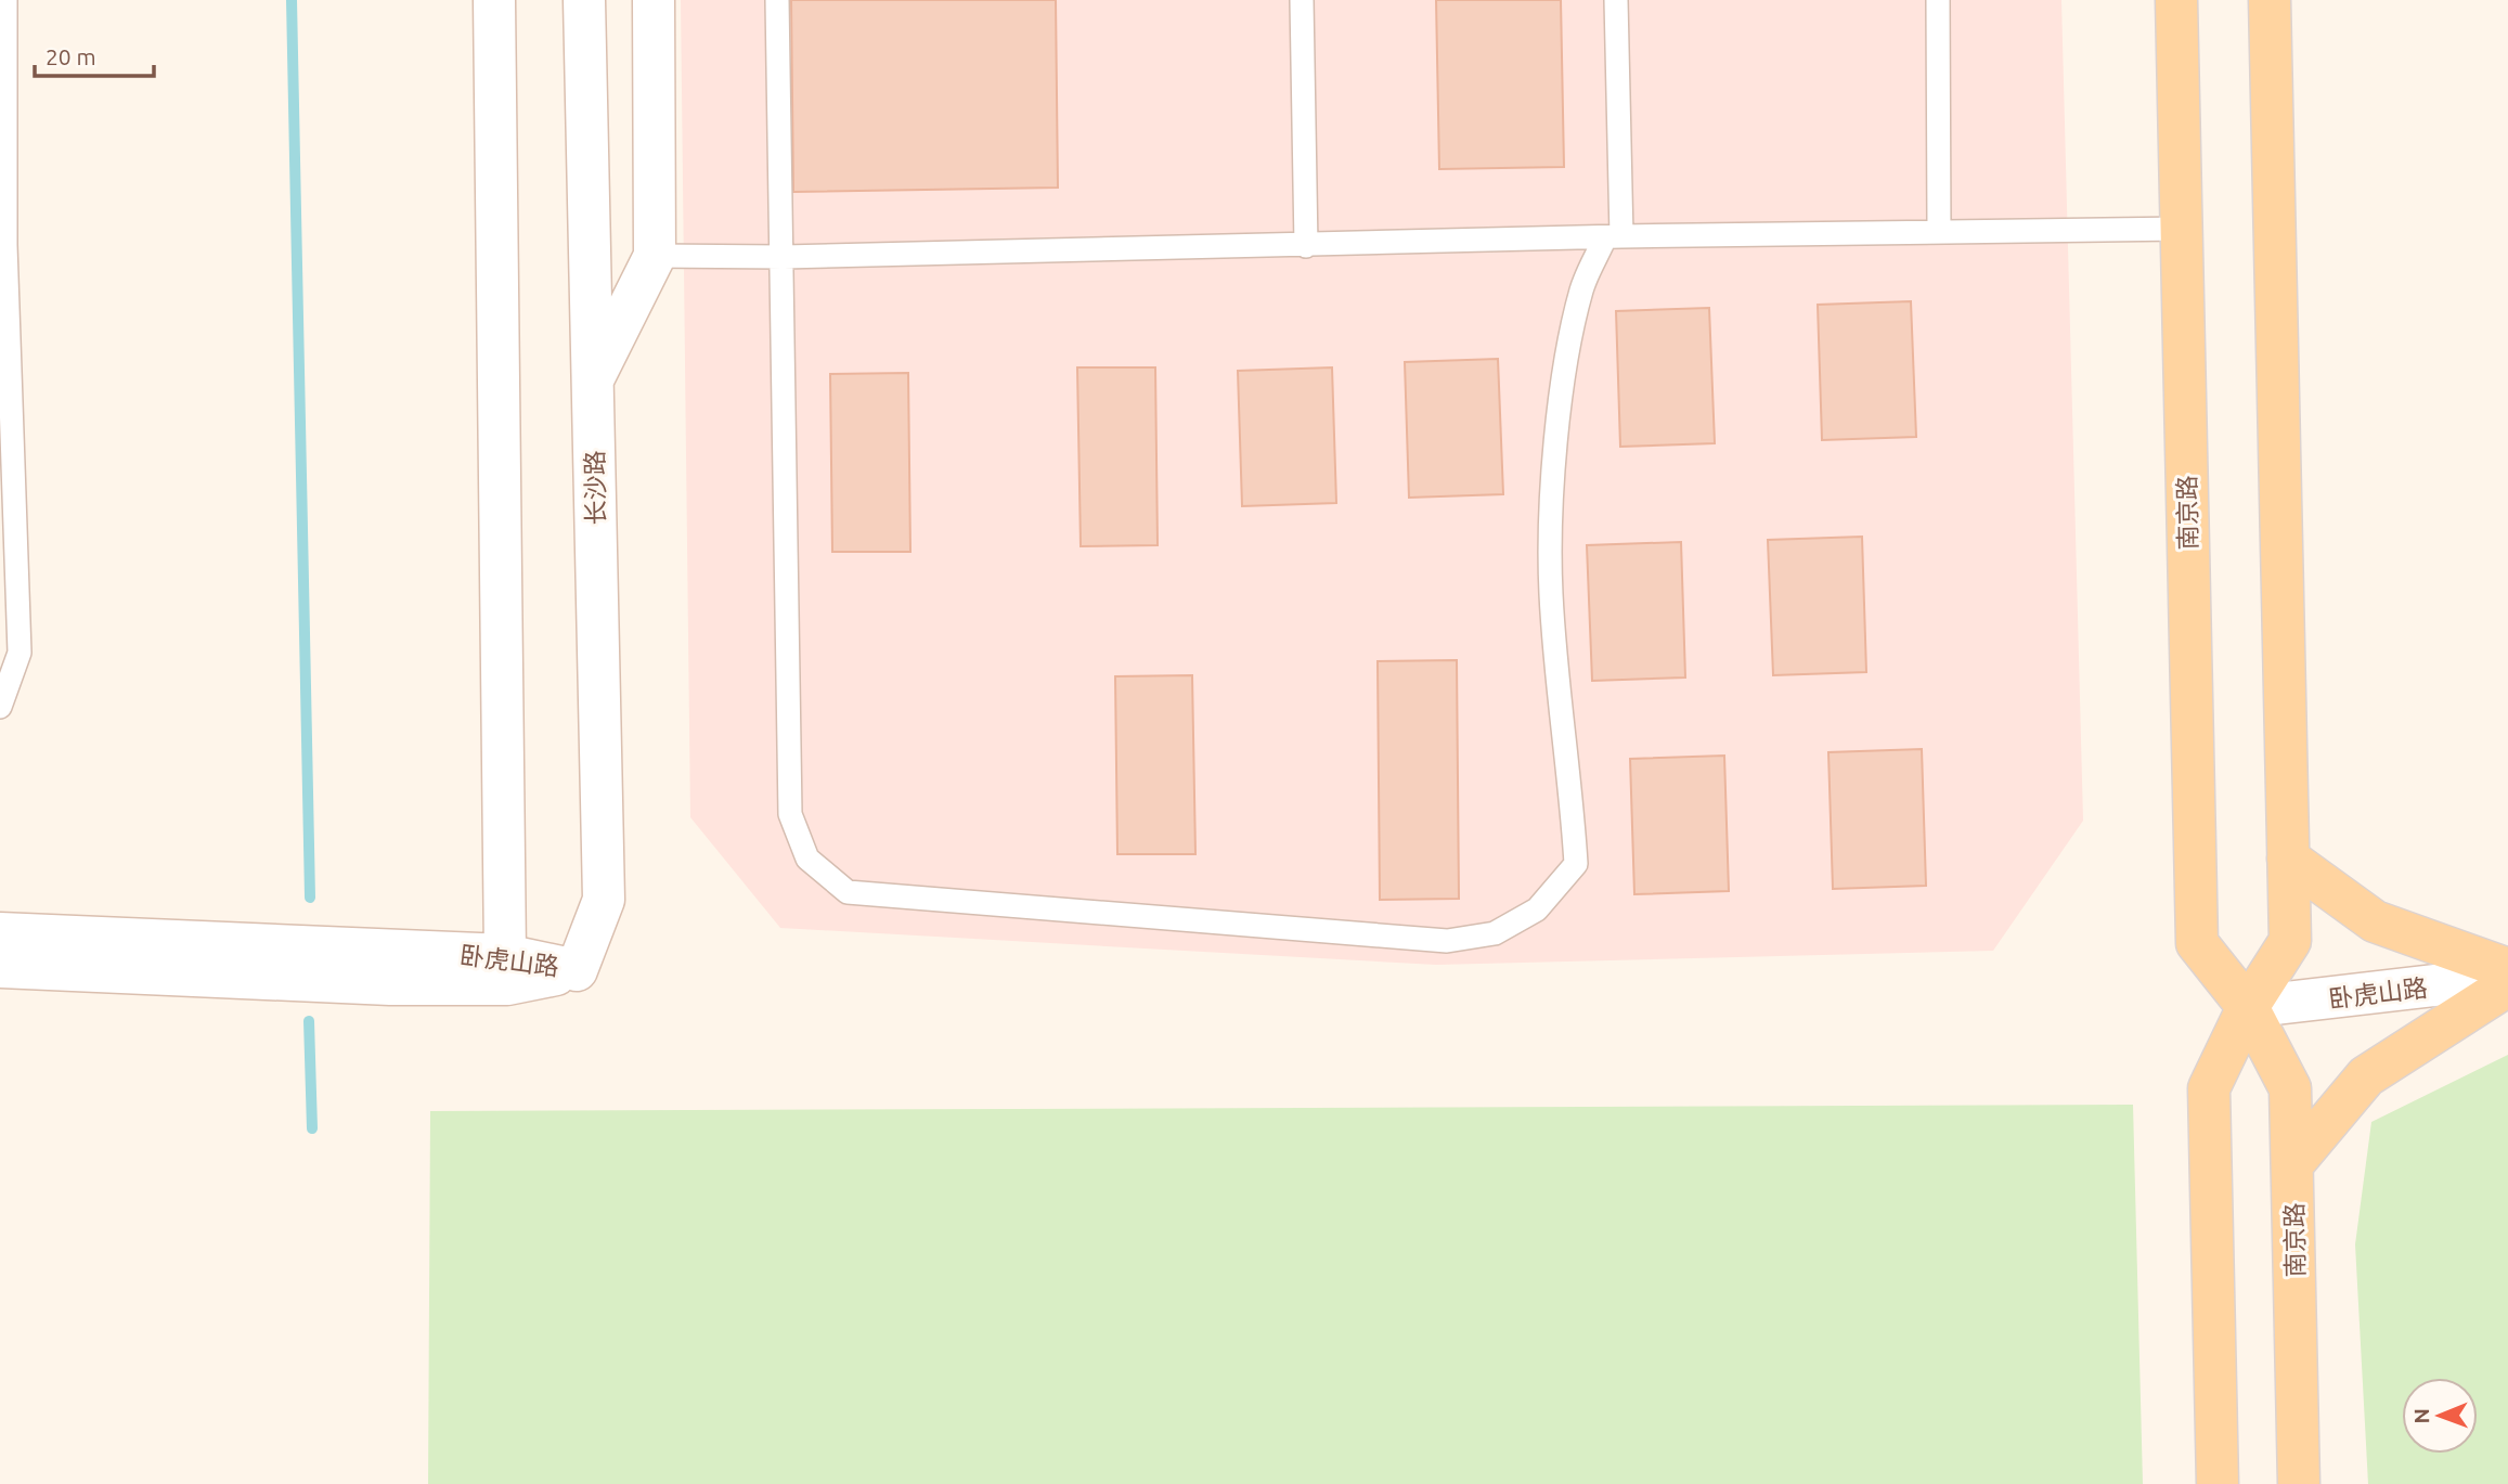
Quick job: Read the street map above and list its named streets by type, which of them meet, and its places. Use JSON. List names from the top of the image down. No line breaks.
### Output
{"streets":{"main road":["长沙路","南京路","卧虎山路"]},"crossings":[["长沙路","卧虎山路"],["南京路","卧虎山路"]],"scale_bar":"20 m","north":"left"}
